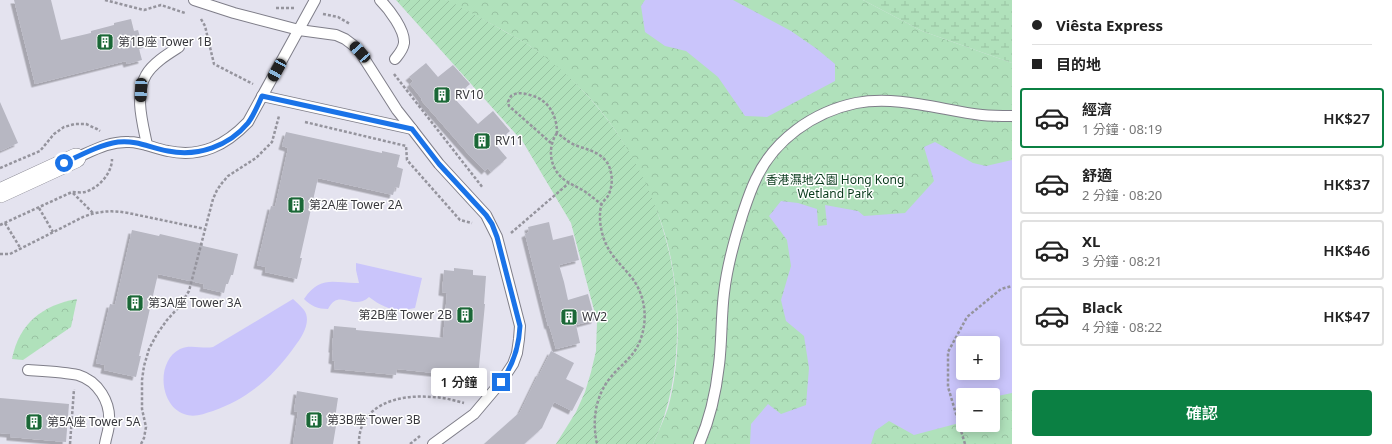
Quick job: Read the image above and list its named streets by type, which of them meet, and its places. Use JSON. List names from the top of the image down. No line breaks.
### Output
{"parks":["香港濕地公園 Hong Kong Wetland Park"],"places":{"building":["第1B座 Tower 1B","RV10","RV11","第2A座 Tower 2A","第3A座 Tower 3A","第2B座 Tower 2B","WV2","第3B座 Tower 3B","第5A座 Tower 5A"]},"page":{"banner":["Viêsta Express","目的地"],"list":[{"name":"經濟","note":"1 分鐘 · 08:19","value":"HK$27"},{"name":"舒適","note":"2 分鐘 · 08:20","value":"HK$37"},{"name":"XL","note":"3 分鐘 · 08:21","value":"HK$46"},{"name":"Black","note":"4 分鐘 · 08:22","value":"HK$47"}],"map_buttons":["+","−"],"bubble":"1 分鐘","buttons":"確認"}}
